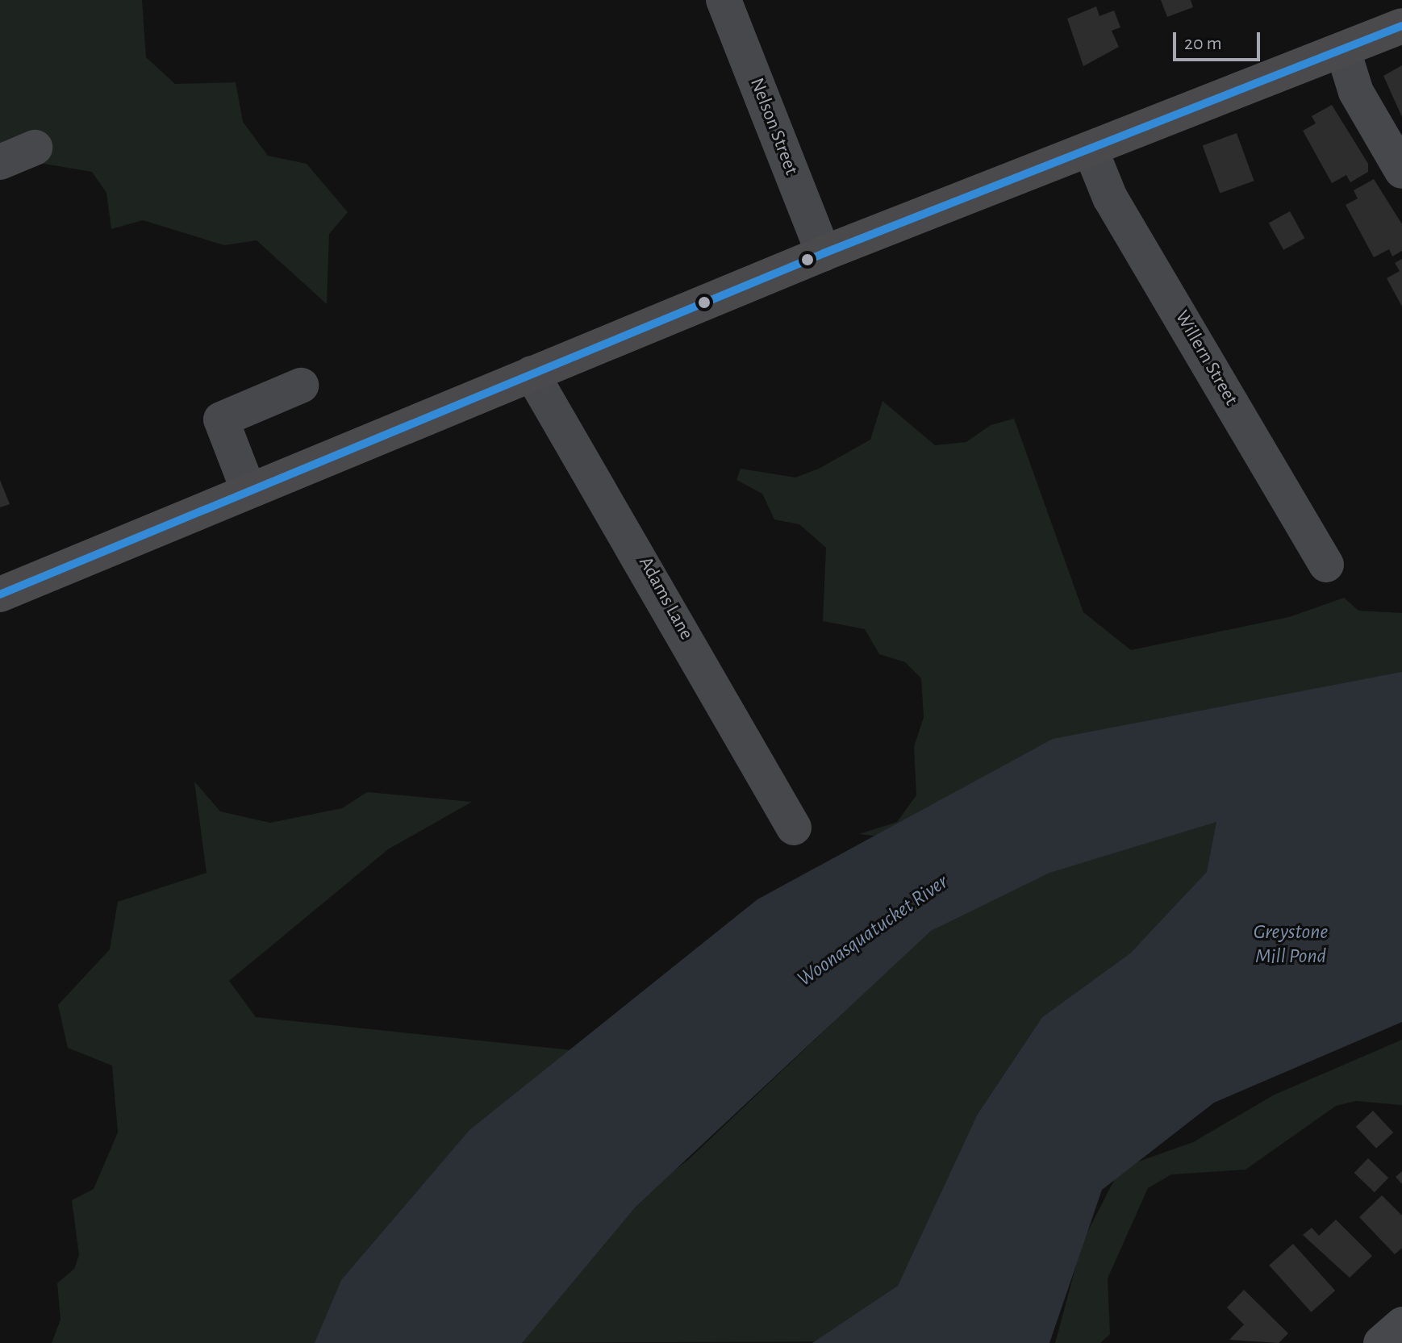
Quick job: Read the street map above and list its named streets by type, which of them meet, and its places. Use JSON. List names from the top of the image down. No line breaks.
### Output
{"streets":{"street":["Nelson Street","Willern Street","Adams Lane"]},"water":["Woonasquatucket River","Greystone Mill Pond"],"scale_bar":"20 m"}
